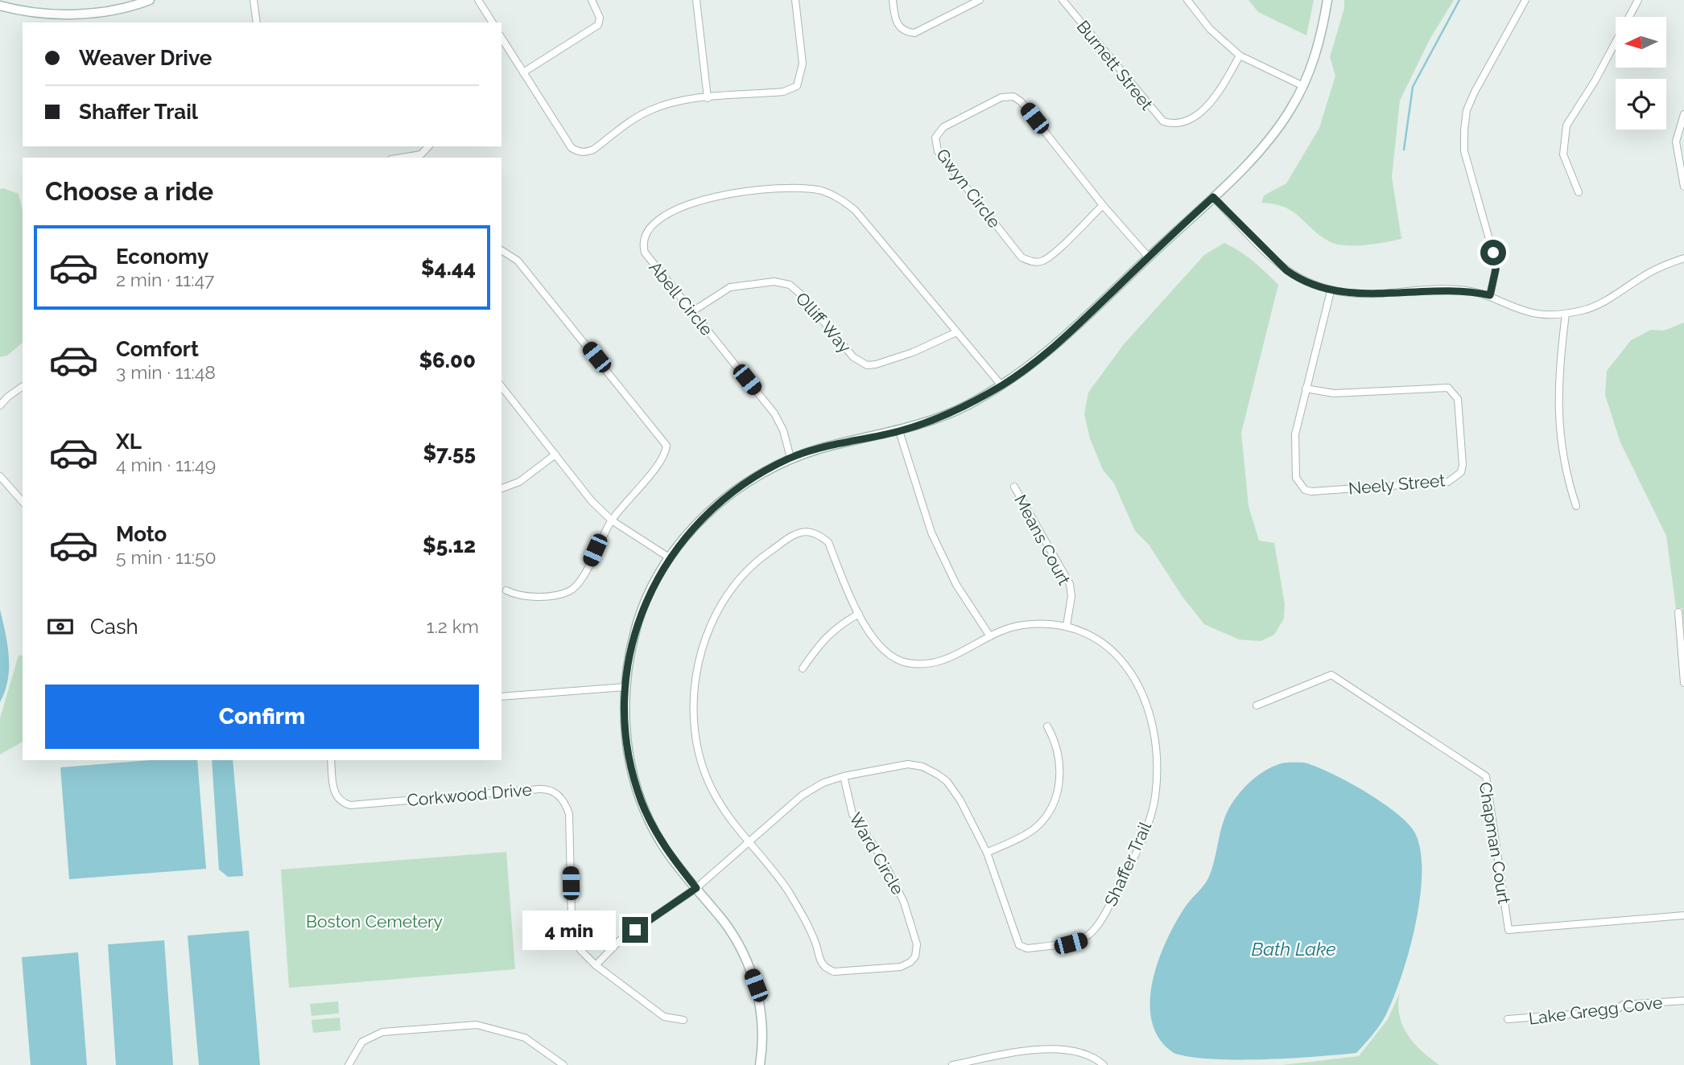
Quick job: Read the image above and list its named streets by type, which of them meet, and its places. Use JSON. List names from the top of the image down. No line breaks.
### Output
{"streets":{"street":["Burnett Street","Gwyn Circle","Abell Circle","Olliff Way","Neely Street","Means Court","Corkwood Drive","Chapman Court","Ward Circle","Shaffer Trail","Lake Gregg Cove"]},"crossings":[["Abell Circle","Olliff Way"],["Means Court","Shaffer Trail"],["Corkwood Drive","Shaffer Trail"],["Ward Circle","Shaffer Trail"]],"water":["Bath Lake"],"parks":["Boston Cemetery"],"north":"left","page":{"banner":["Weaver Drive","Shaffer Trail"],"heading":"Choose a ride","list":[{"name":"Economy","note":"2 min · 11:47","value":"$4.44"},{"name":"Comfort","note":"3 min · 11:48","value":"$6.00"},{"name":"XL","note":"4 min · 11:49","value":"$7.55"},{"name":"Moto","note":"5 min · 11:50","value":"$5.12"}],"pay":["Cash","1.2 km"],"buttons":"Confirm","bubble":"4 min"}}
